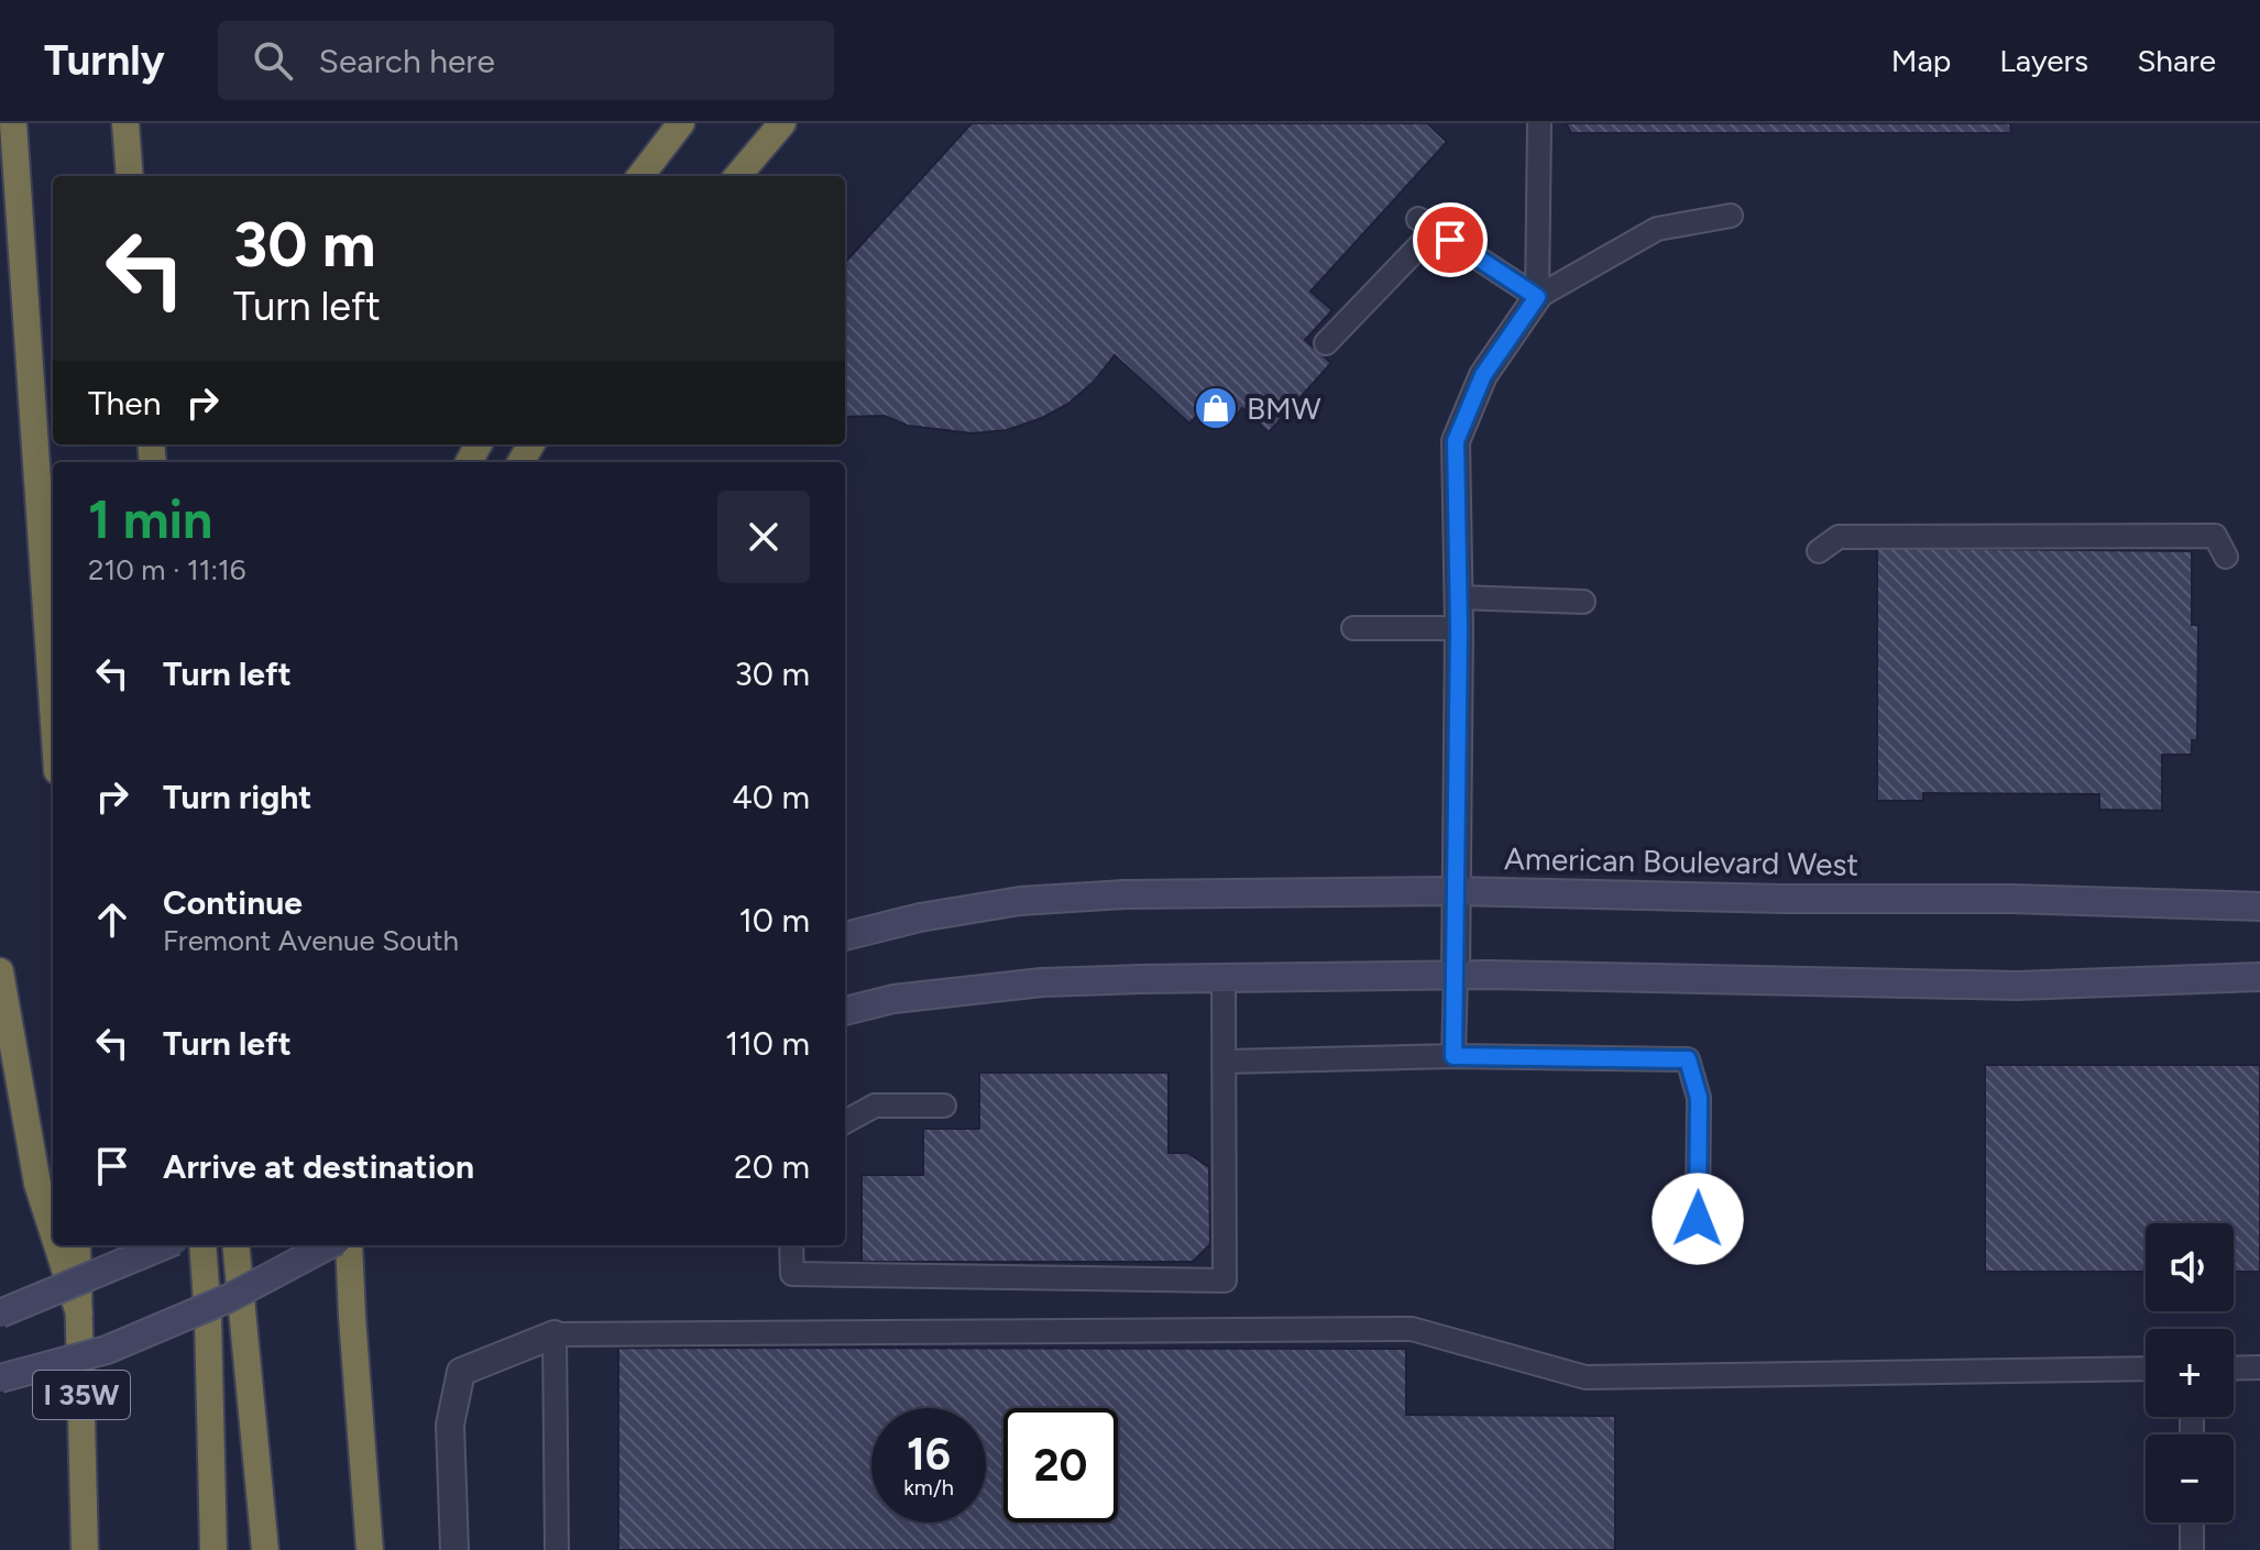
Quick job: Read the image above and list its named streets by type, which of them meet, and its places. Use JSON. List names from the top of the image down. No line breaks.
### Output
{"streets":{"highway":["I 35W"],"main road":["American Boulevard West"]},"places":{"shop":["BMW"]},"page":{"header":"Turnly","search":"Search here","nav":["Map","Layers","Share"],"turn":["30 m","Turn left"],"then":"Then","heading":["1 min","210 m · 11:16"],"list":[{"name":"Turn left","value":"30 m"},{"name":"Turn right","value":"40 m"},{"name":"Continue","note":"Fremont Avenue South","value":"10 m"},{"name":"Turn left","value":"110 m"},{"name":"Arrive at destination","value":"20 m"}],"map_buttons":["+","−"],"speed":"16 km/h","limit":"20"}}
